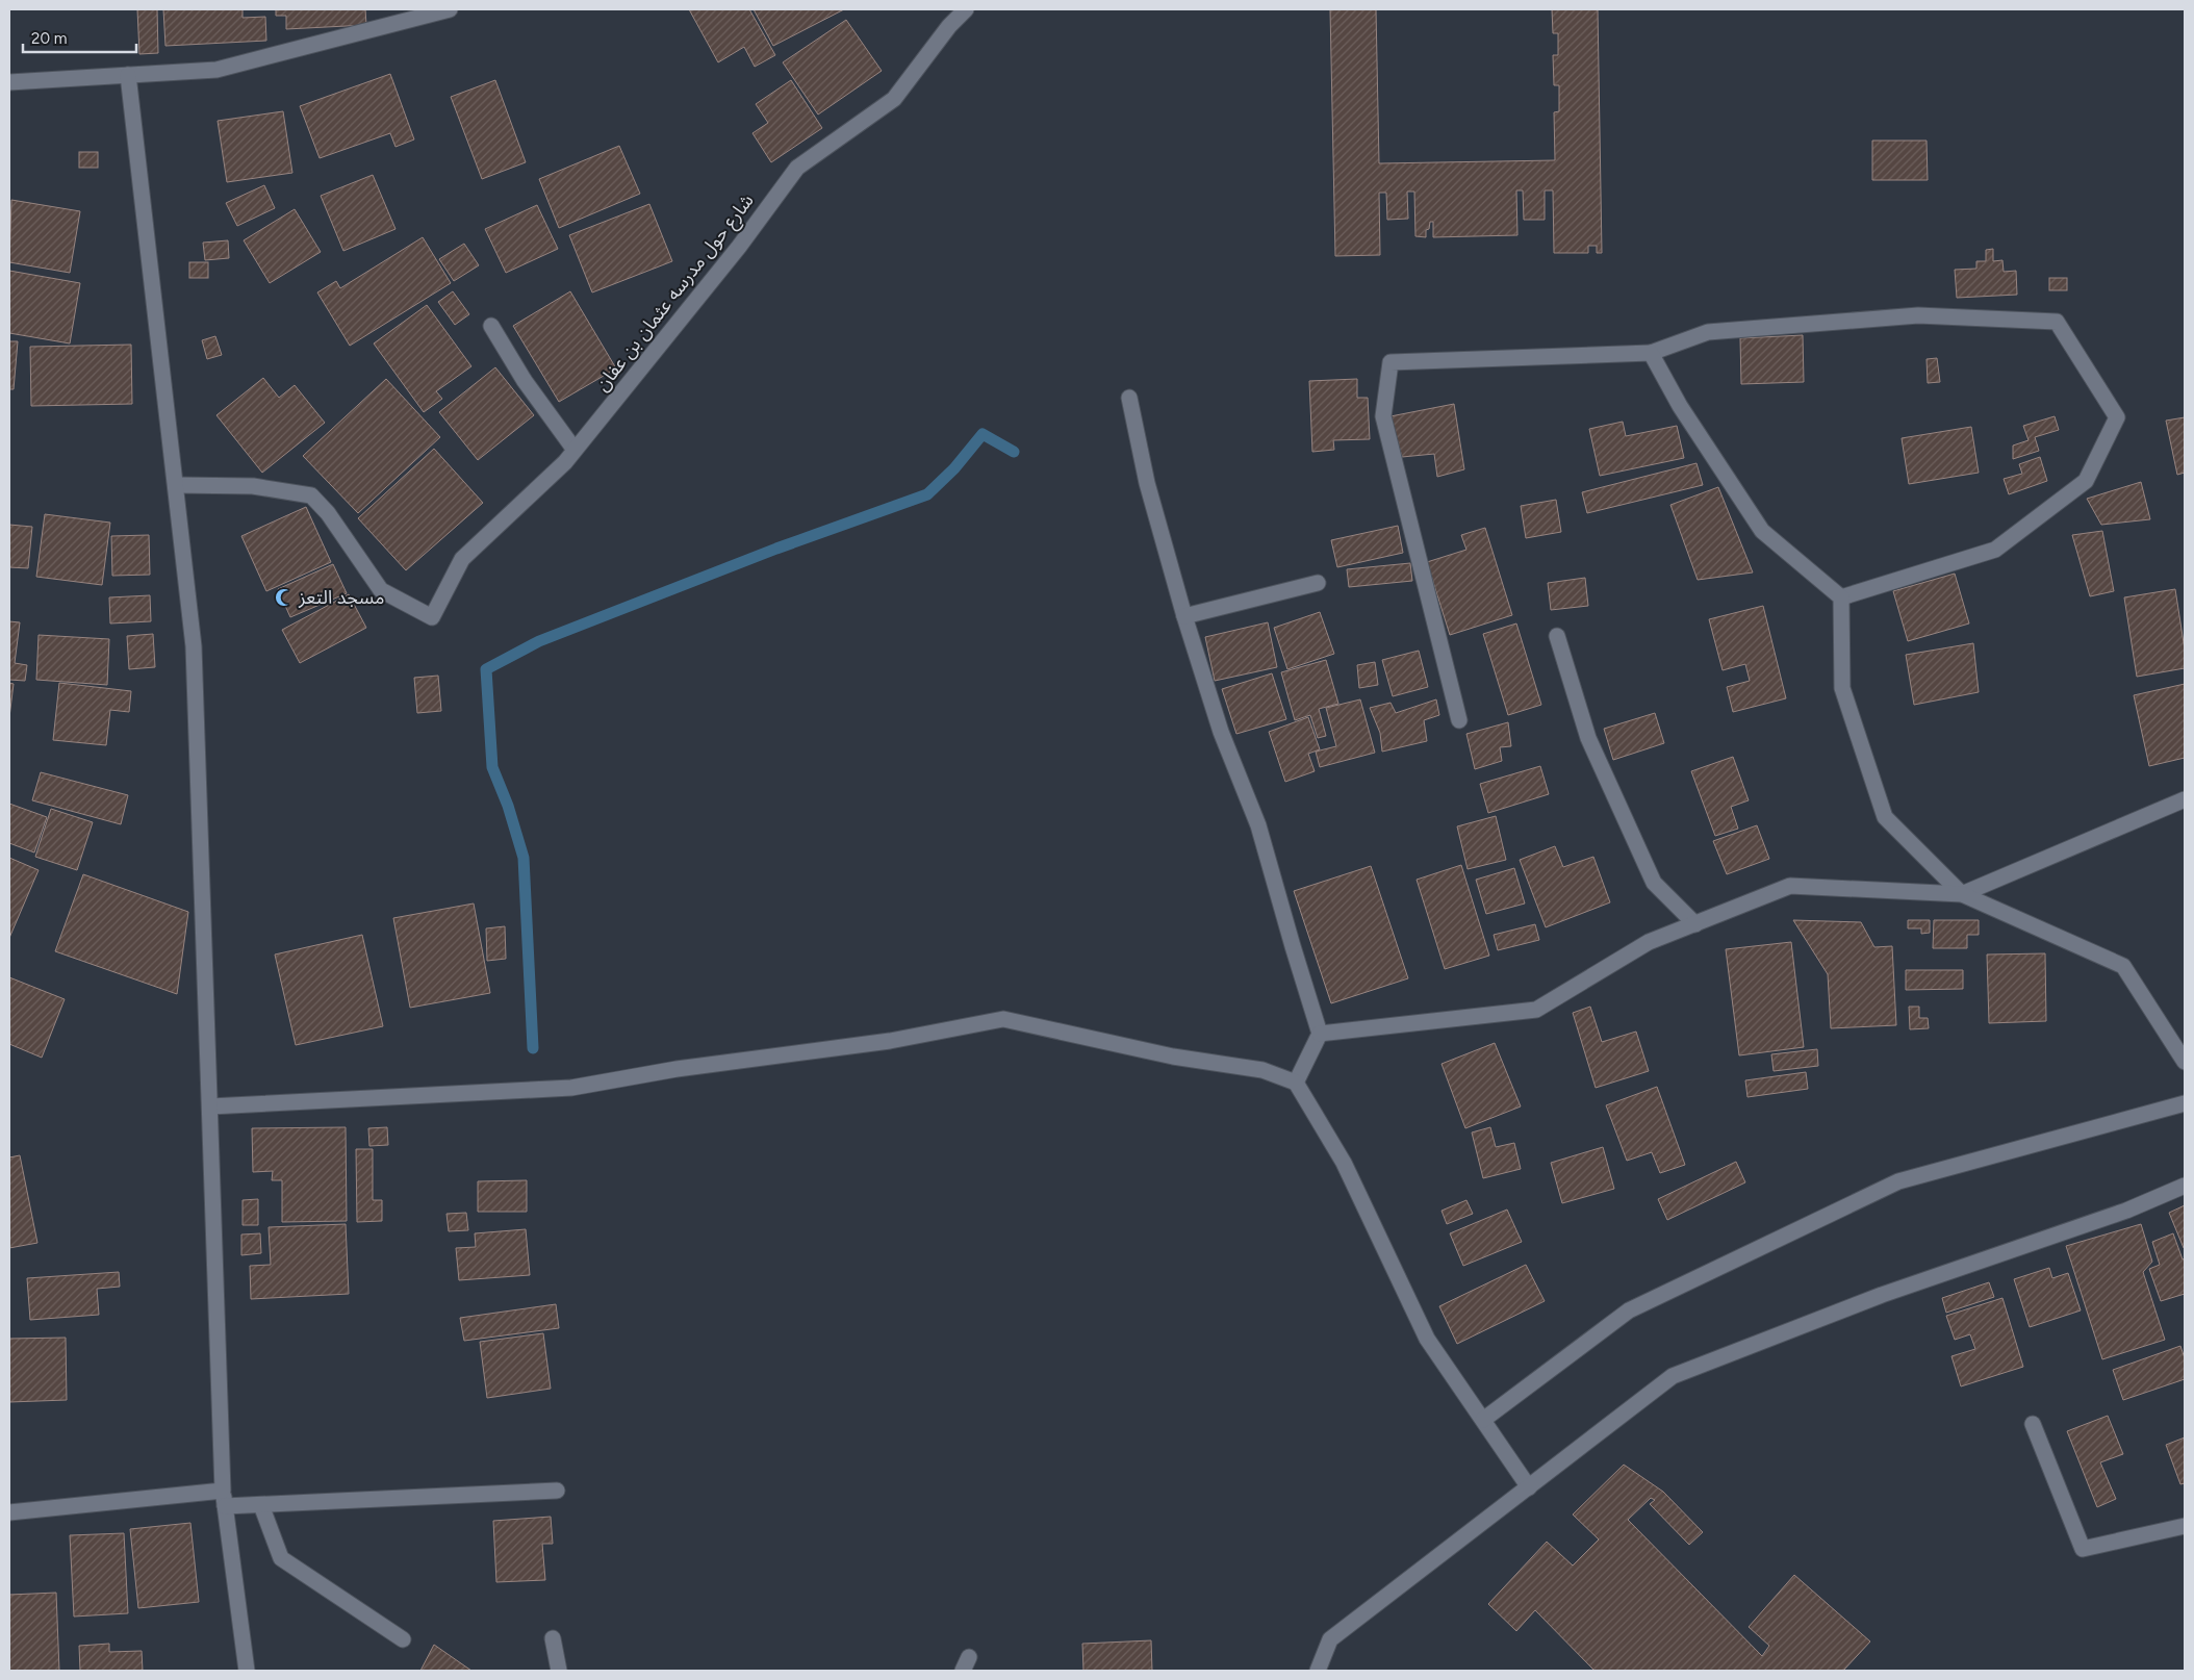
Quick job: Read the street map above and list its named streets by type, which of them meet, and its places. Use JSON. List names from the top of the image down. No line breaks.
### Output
{"streets":{"street":["شارع حول مدرسه عثمان بن عفان"]},"places":{"mosque":["مسجد التعز"]},"scale_bar":"20 m"}
